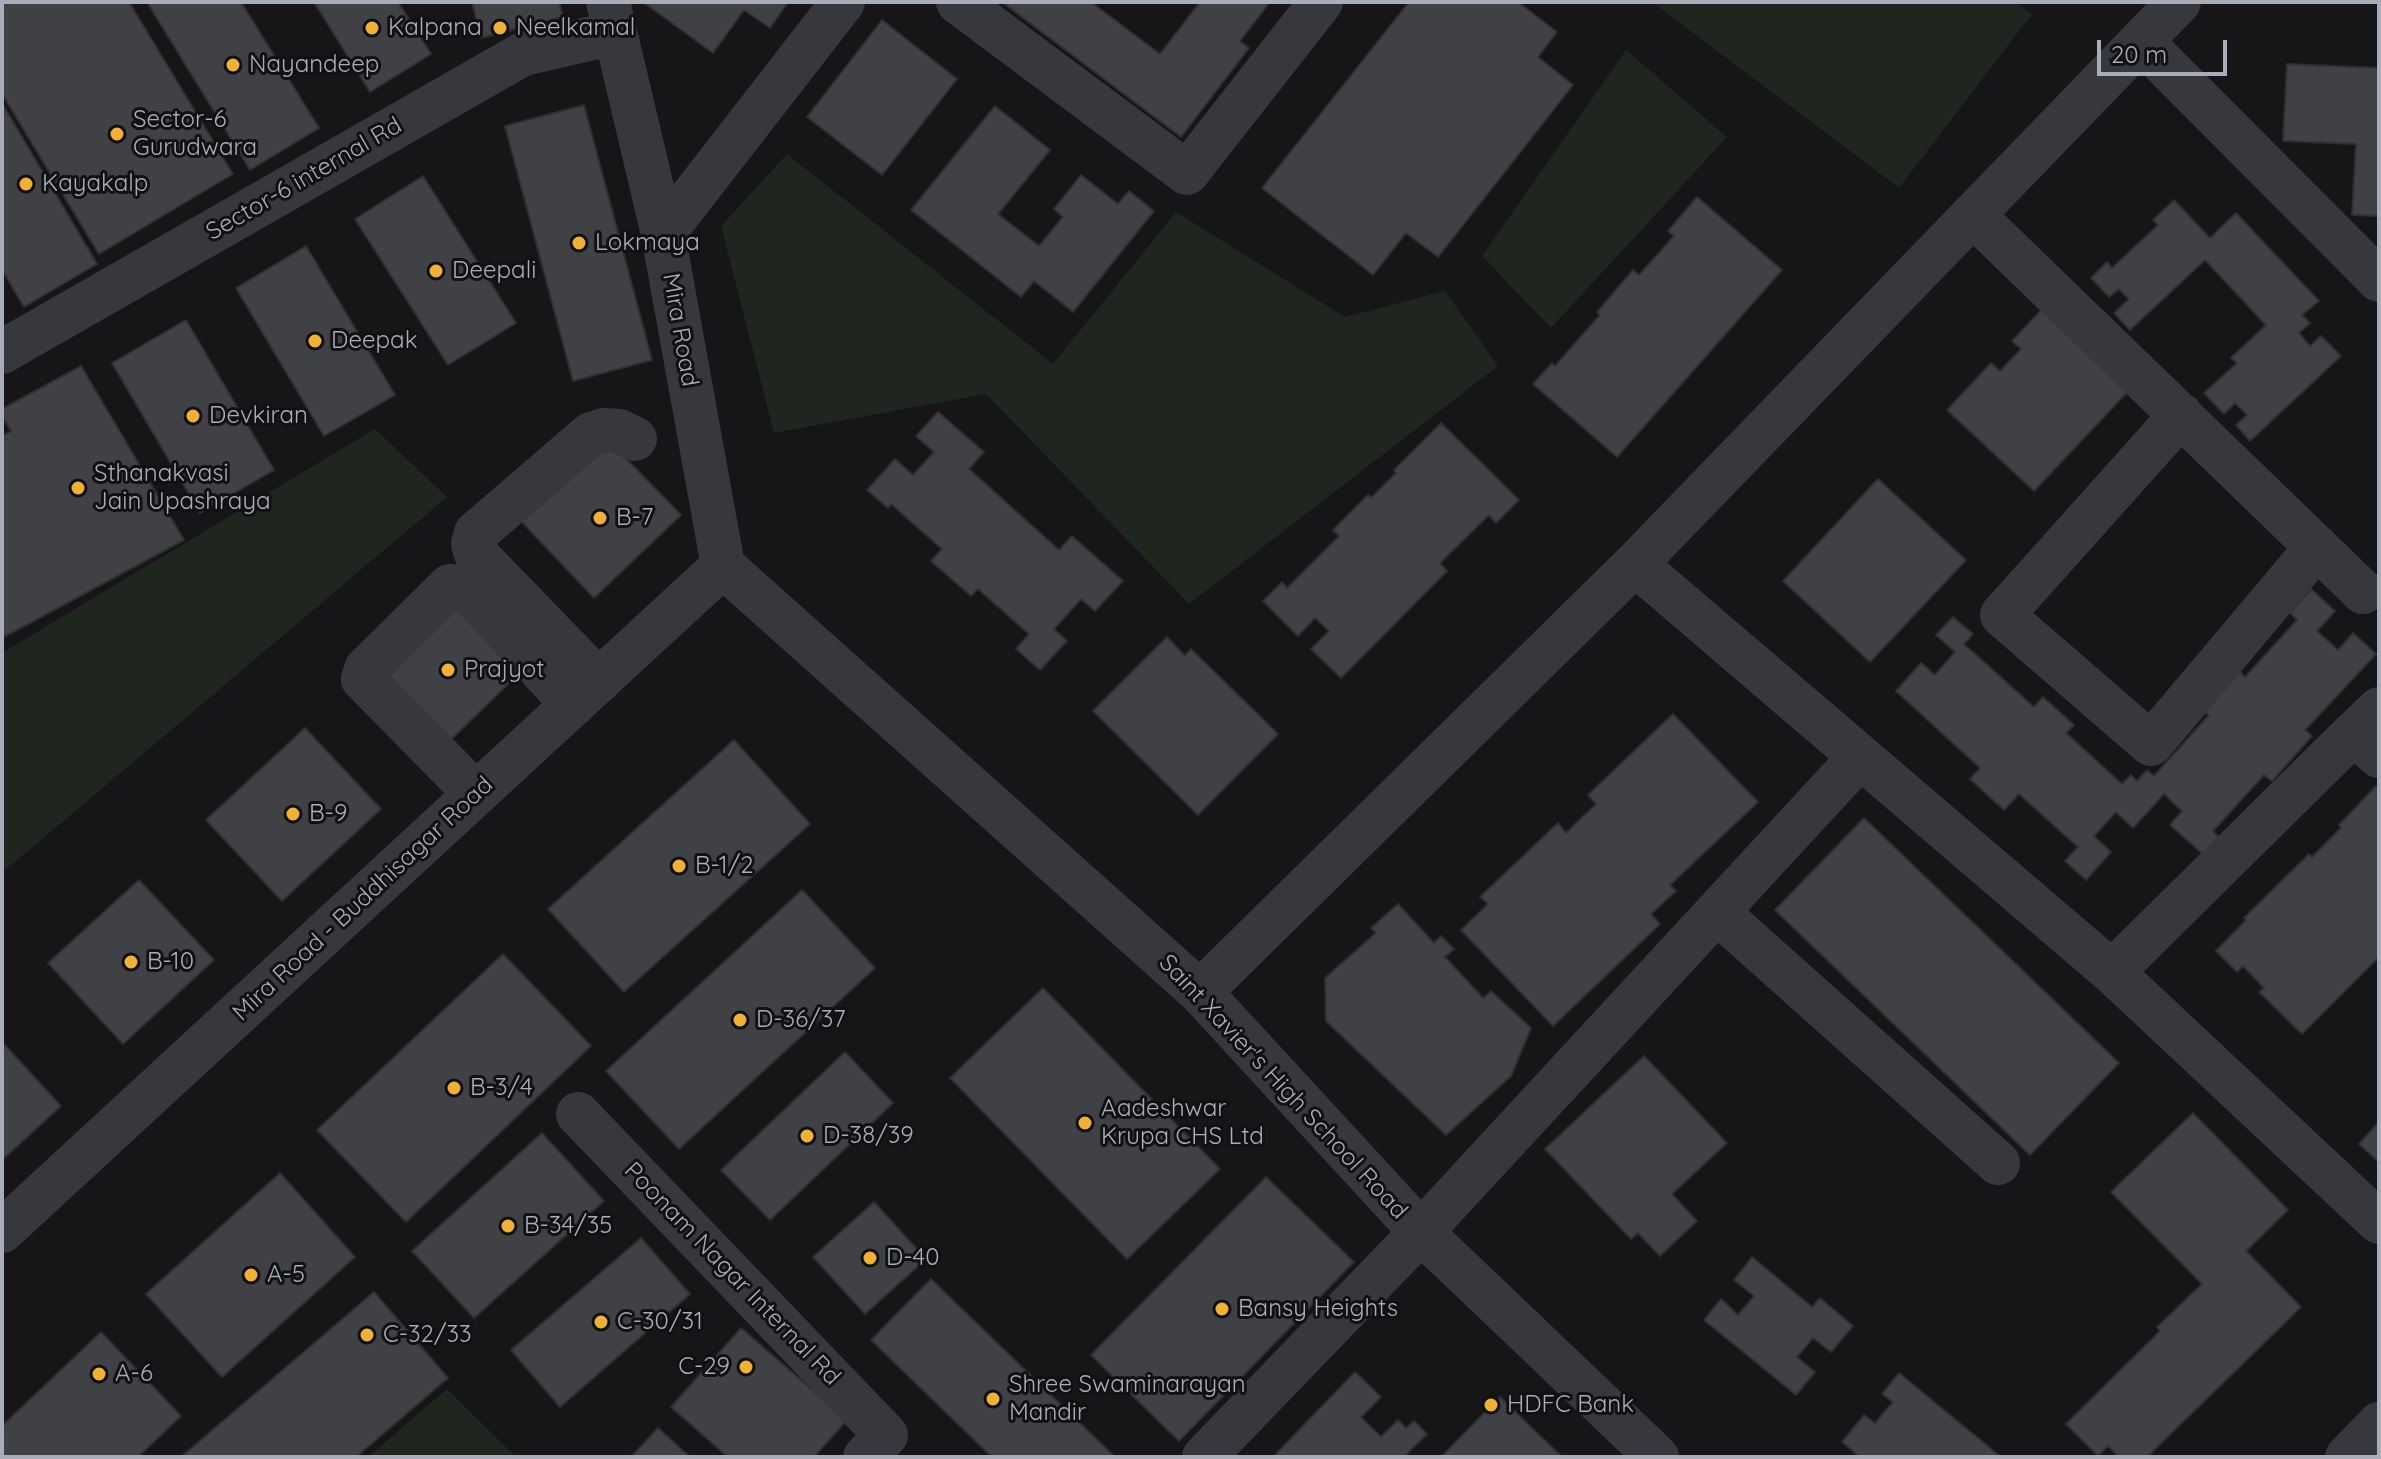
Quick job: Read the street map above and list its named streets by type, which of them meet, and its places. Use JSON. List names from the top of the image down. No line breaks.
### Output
{"streets":{"street":["Sector-6 internal Rd","Mira Road","Mira Road - Buddhisagar Road","Saint Xavier's High School Road","Poonam Nagar Internal Rd"]},"crossings":[["Sector-6 internal Rd","Mira Road"],["Mira Road","Mira Road - Buddhisagar Road"],["Mira Road","Saint Xavier's High School Road"],["Mira Road - Buddhisagar Road","Saint Xavier's High School Road"]],"places":["Kalpana","Neelkamal","Nayandeep","Sector-6 Gurudwara","Kayakalp","Lokmaya","Deepali","Deepak","Devkiran","Sthanakvasi Jain Upashraya","B-7","Prajyot","B-9","B-1/2","B-10","D-36/37","B-3/4","Aadeshwar Krupa CHS Ltd","D-38/39","B-34/35","D-40","A-5","Bansy Heights","C-30/31","C-32/33","C-29","A-6","Shree Swaminarayan Mandir","HDFC Bank"],"scale_bar":"20 m"}
